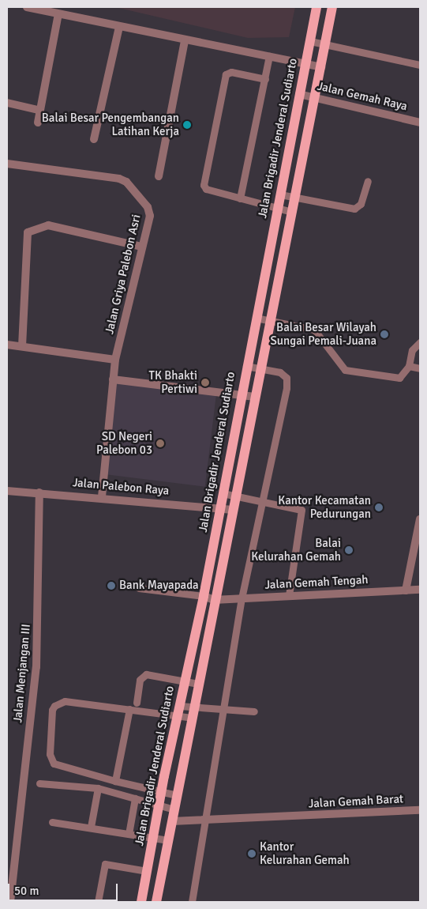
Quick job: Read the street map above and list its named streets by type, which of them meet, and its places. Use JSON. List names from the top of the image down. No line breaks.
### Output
{"streets":{"main road":["Jalan Brigadir Jenderal Sudiarto"],"street":["Jalan Gemah Raya","Jalan Griya Palebon Asri","Jalan Palebon Raya","Jalan Gemah Tengah","Jalan Menjangan III","Jalan Gemah Barat"]},"crossings":[["Jalan Gemah Raya","Jalan Brigadir Jenderal Sudiarto"],["Jalan Brigadir Jenderal Sudiarto","Jalan Palebon Raya"],["Jalan Brigadir Jenderal Sudiarto","Jalan Gemah Tengah"],["Jalan Brigadir Jenderal Sudiarto","Jalan Gemah Barat"],["Jalan Griya Palebon Asri","Jalan Palebon Raya"],["Jalan Palebon Raya","Jalan Menjangan III"]],"places":["Balai Besar Pengembangan Latihan Kerja","Balai Besar Wilayah Sungai Pemali-Juana","TK Bhakti Pertiwi","SD Negeri Palebon 03","Kantor Kecamatan Pedurungan","Balai Kelurahan Gemah","Bank Mayapada","Kantor Kelurahan Gemah"],"scale_bar":"50 m"}
